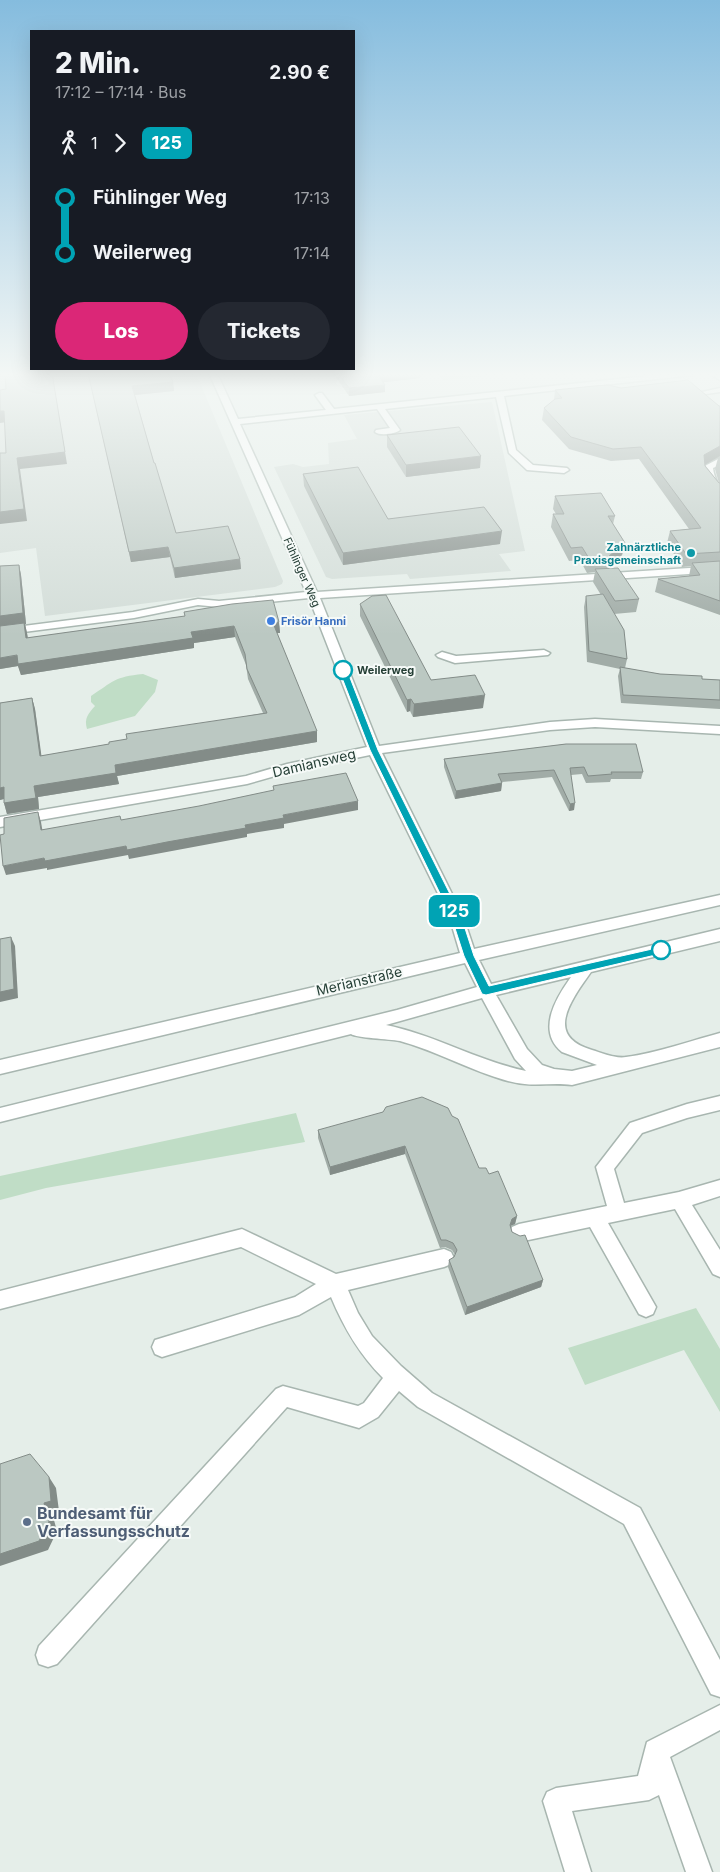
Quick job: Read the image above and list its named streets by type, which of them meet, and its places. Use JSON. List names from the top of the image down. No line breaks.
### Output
{"streets":{"street":["Fühlinger Weg","Damiansweg","Merianstraße"]},"crossings":[["Fühlinger Weg","Damiansweg"],["Fühlinger Weg","Merianstraße"]],"places":["Zahnärztliche Praxisgemeinschaft","Frisör Hanni","Weilerweg","Bundesamt für Verfassungsschutz"],"lines":["bus line 125"],"page":{"on_map":"125","heading":["2 Min.","17:12 – 17:14 · Bus","2.90 €"],"legs":["1","125"],"list":[{"name":"Fühlinger Weg","value":"17:13"},{"name":"Weilerweg","value":"17:14"}],"buttons":["Los","Tickets"]}}
